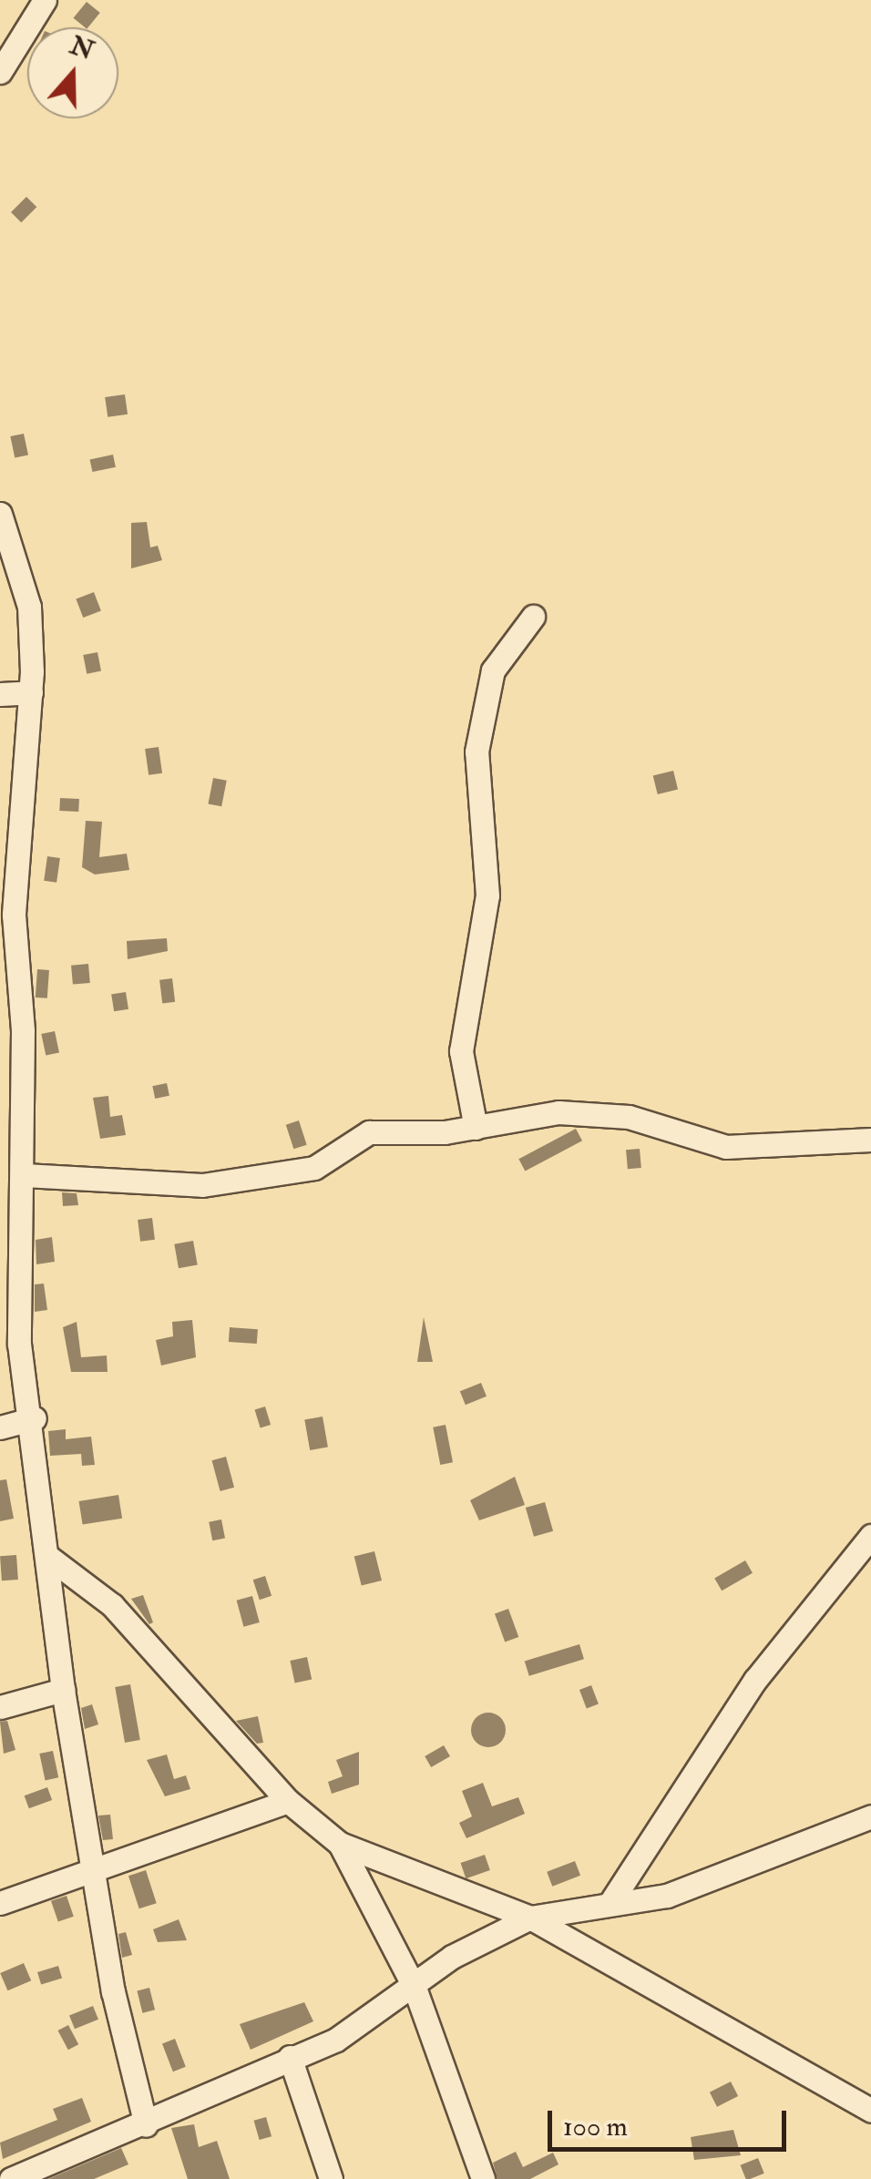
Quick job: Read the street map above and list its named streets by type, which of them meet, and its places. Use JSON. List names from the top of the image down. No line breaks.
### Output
{"scale_bar":"100 m","north":"top"}
